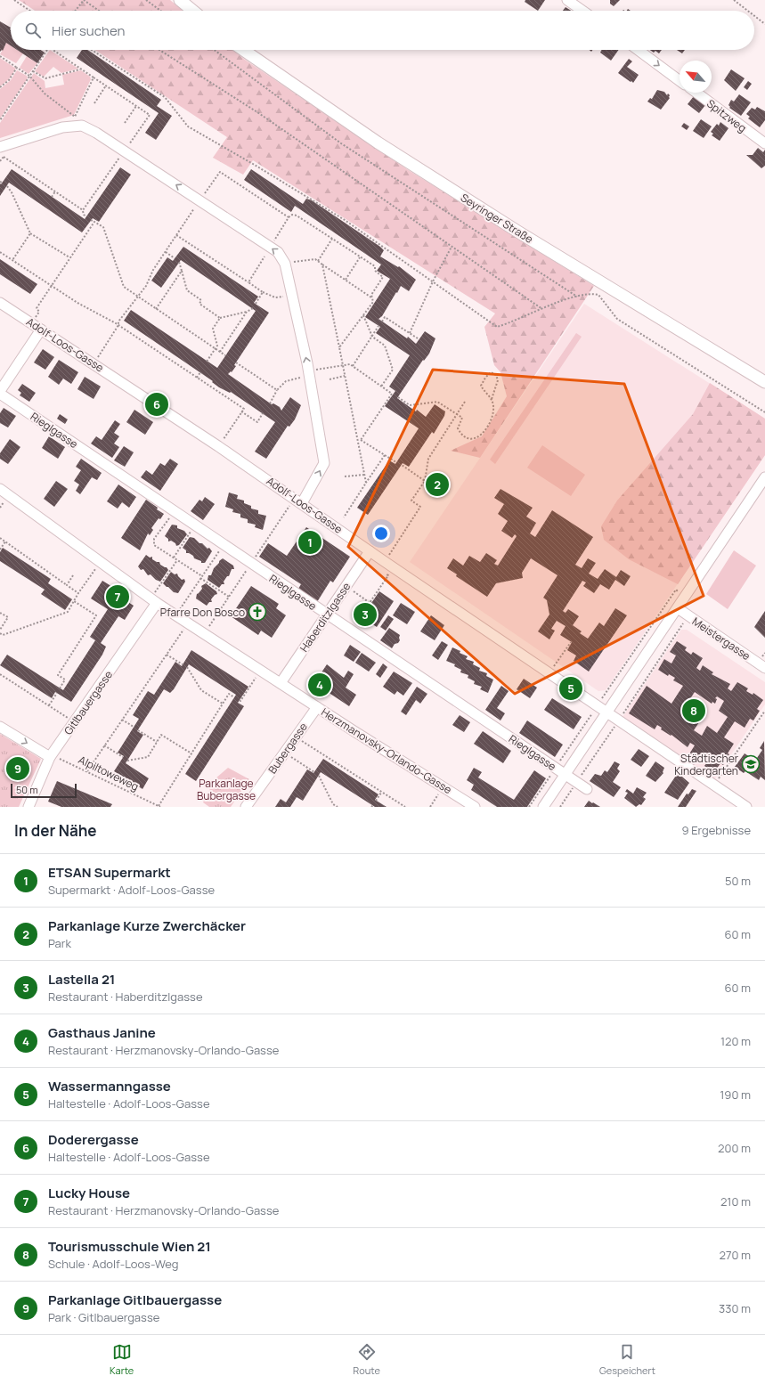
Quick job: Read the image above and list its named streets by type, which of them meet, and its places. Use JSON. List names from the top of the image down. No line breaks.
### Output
{"streets":{"main road":["Seyringer Straße"],"street":["Spitzweg","Adolf-Loos-Gasse","Rieglgasse","Haberditzlgasse","Meistergasse","Gitlbauergasse","Bubergasse","Herzmanovsky-Orlando-Gasse"],"path":["Alpiltoweweg"]},"crossings":[["Adolf-Loos-Gasse","Haberditzlgasse"],["Rieglgasse","Haberditzlgasse"],["Haberditzlgasse","Herzmanovsky-Orlando-Gasse"],["Gitlbauergasse","Herzmanovsky-Orlando-Gasse"],["Gitlbauergasse","Alpiltoweweg"],["Bubergasse","Herzmanovsky-Orlando-Gasse"]],"parks":["Parkanlage Bubergasse"],"places":{"church":["Pfarre Don Bosco"],"school or university":["Städtischer Kindergarten"]},"scale_bar":"50 m","north":"top left","page":{"search":"Hier suchen","pins":["6","2","1","7","3","4","5","8","9"],"scale":"50 m","heading":["In der Nähe","9 Ergebnisse"],"list":[{"mark":"1","name":"ETSAN Supermarkt","note":"Supermarkt · Adolf-Loos-Gasse","value":"50 m"},{"mark":"2","name":"Parkanlage Kurze Zwerchäcker","note":"Park","value":"60 m"},{"mark":"3","name":"Lastella 21","note":"Restaurant · Haberditzlgasse","value":"60 m"},{"mark":"4","name":"Gasthaus Janine","note":"Restaurant · Herzmanovsky-Orlando-Gasse","value":"120 m"},{"mark":"5","name":"Wassermanngasse","note":"Haltestelle · Adolf-Loos-Gasse","value":"190 m"},{"mark":"6","name":"Doderergasse","note":"Haltestelle · Adolf-Loos-Gasse","value":"200 m"},{"mark":"7","name":"Lucky House","note":"Restaurant · Herzmanovsky-Orlando-Gasse","value":"210 m"},{"mark":"8","name":"Tourismusschule Wien 21","note":"Schule · Adolf-Loos-Weg","value":"270 m"},{"mark":"9","name":"Parkanlage Gitlbauergasse","note":"Park · Gitlbauergasse","value":"330 m"}],"nav":["Karte","Route","Gespeichert"]}}
